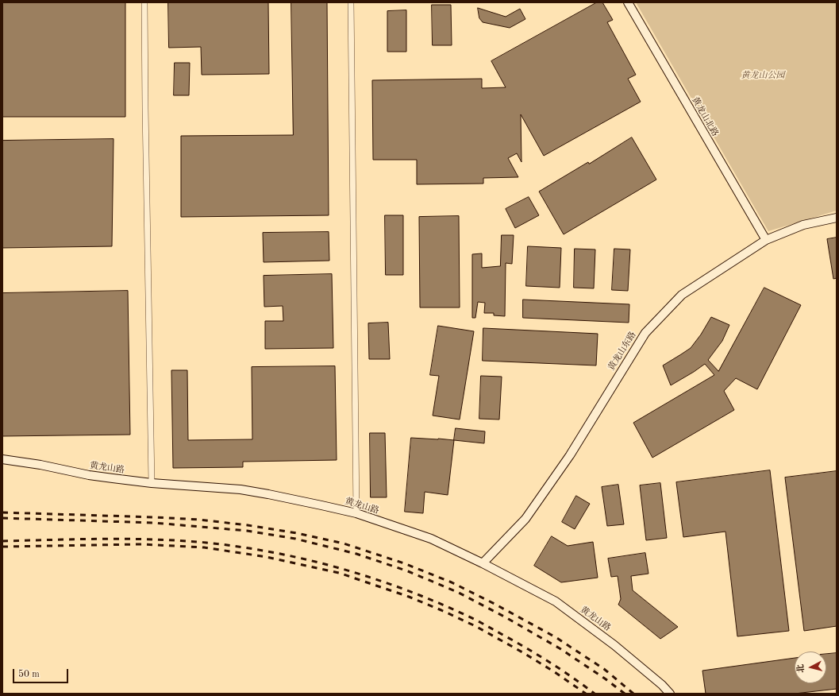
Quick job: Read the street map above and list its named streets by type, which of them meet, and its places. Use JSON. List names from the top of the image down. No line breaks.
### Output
{"streets":{"street":["黄龙山北路","黄龙山东路","黄龙山路"]},"crossings":[["黄龙山北路","黄龙山东路"],["黄龙山东路","黄龙山路"]],"parks":["黄龙山公园"],"scale_bar":"50 m","north":"left"}
